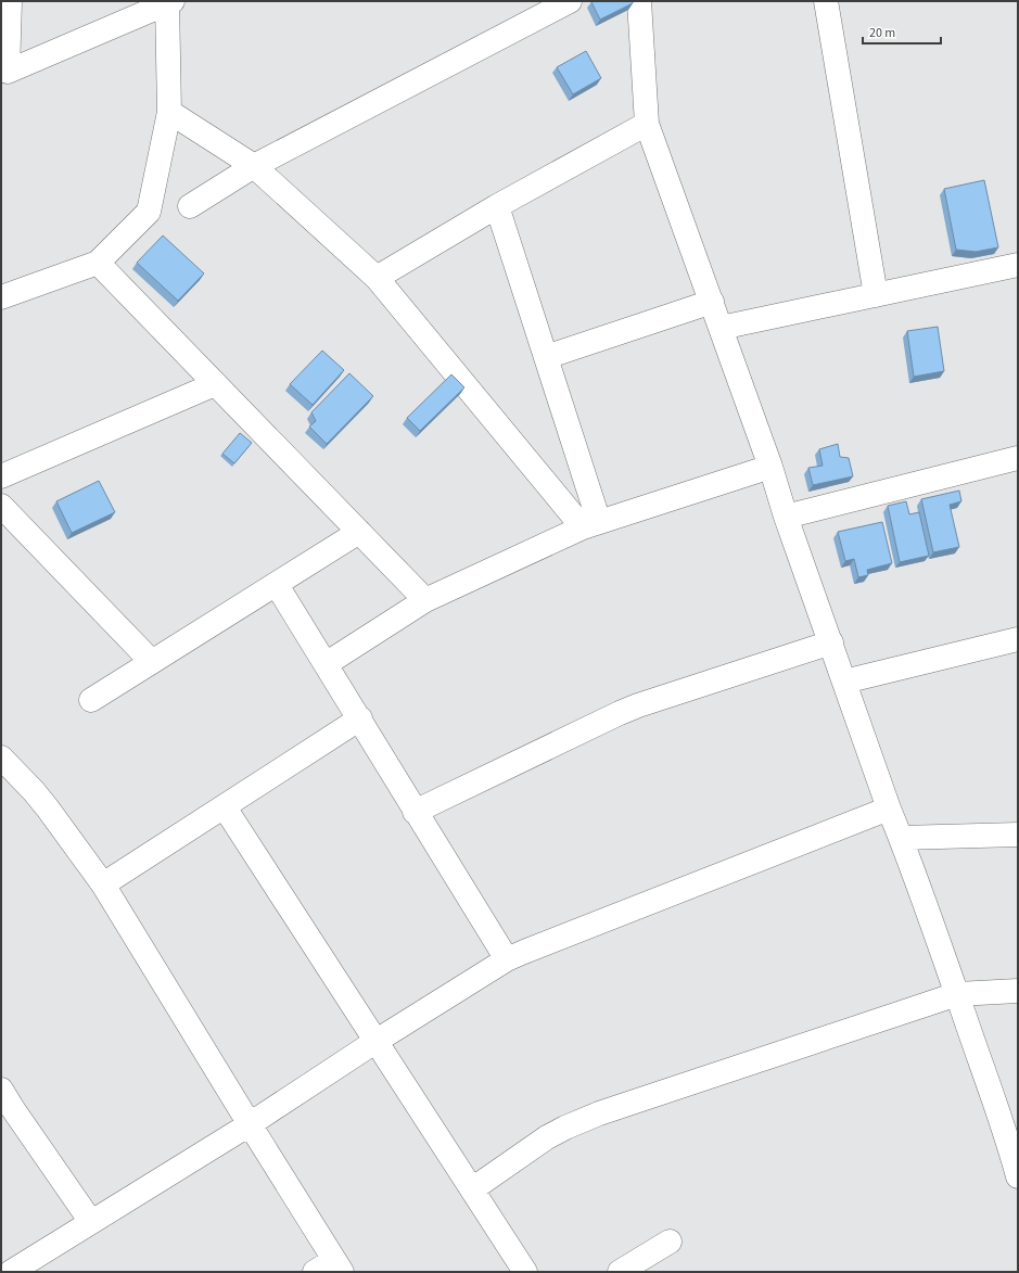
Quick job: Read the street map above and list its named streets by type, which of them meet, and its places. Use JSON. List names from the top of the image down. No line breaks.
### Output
{"scale_bar":"20 m"}
